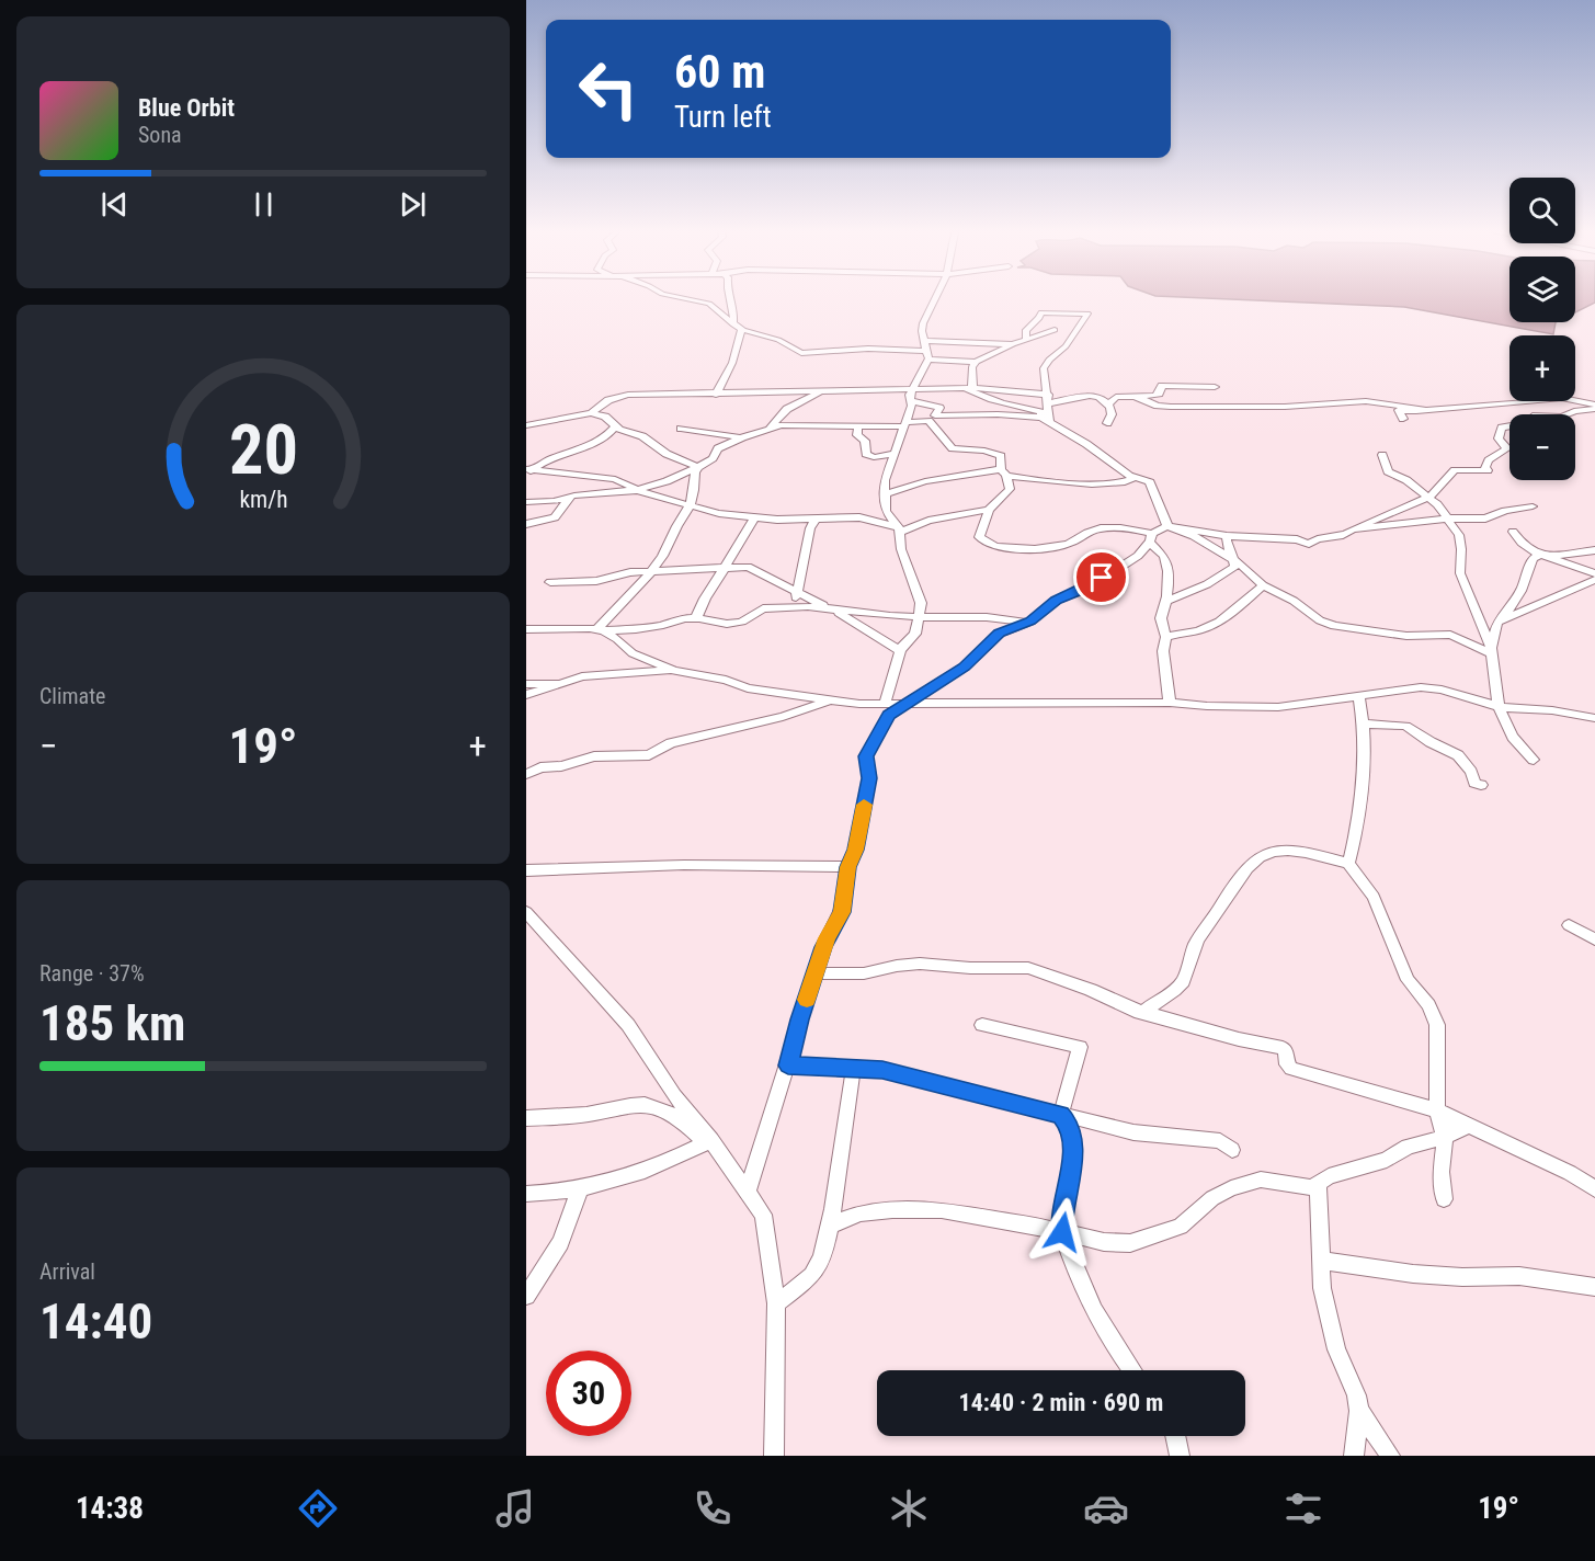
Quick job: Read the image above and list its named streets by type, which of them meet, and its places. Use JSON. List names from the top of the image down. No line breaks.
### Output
{"page":{"turn":["60 m","Turn left"],"song":["Blue Orbit","Sona"],"map_buttons":["+","−"],"tile":["Climate",["Range · 37%","185 km"],["Arrival","14:40"]],"heat":["−","19°","+"],"limit":"30","trip":"14:40 · 2 min · 690 m","tabs":["14:38","19°"],"gauge":["20","km/h"]}}
